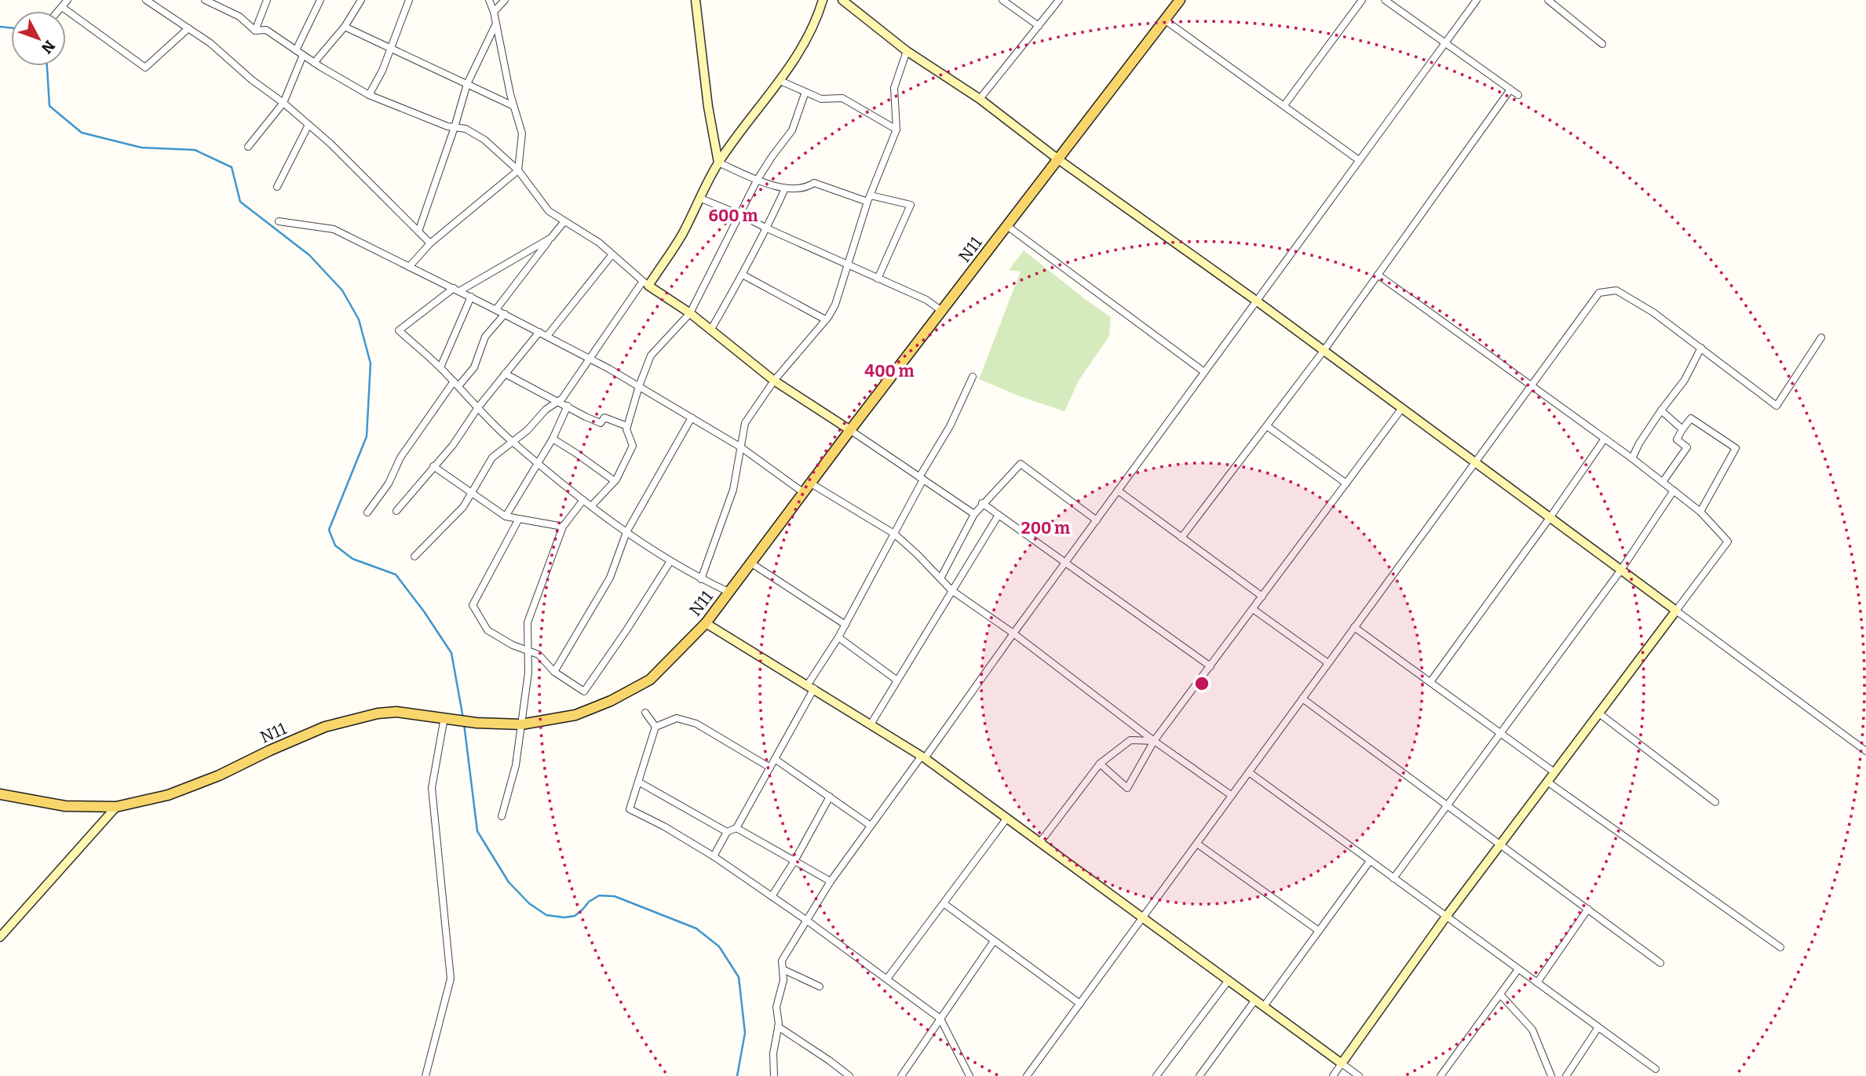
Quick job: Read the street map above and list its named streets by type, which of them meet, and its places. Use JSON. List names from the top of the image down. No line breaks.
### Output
{"streets":{"main road":["N11"]},"north":"bottom right","rings":["600 m","400 m","200 m"]}
